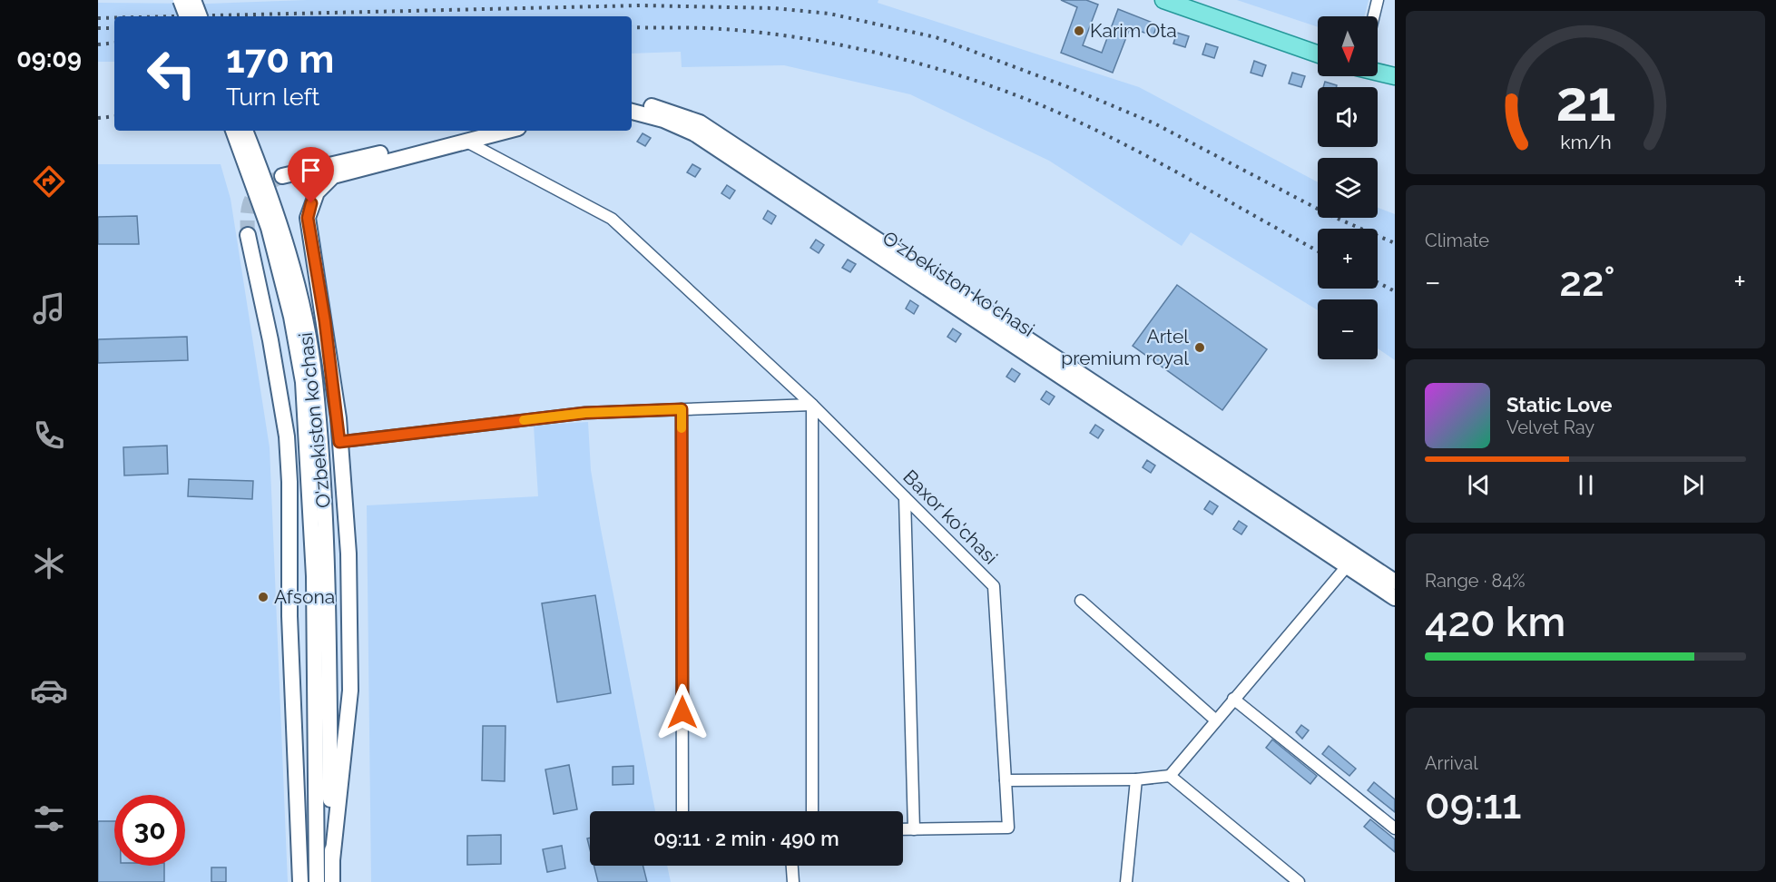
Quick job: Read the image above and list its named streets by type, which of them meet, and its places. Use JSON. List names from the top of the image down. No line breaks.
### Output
{"streets":{"main road":["O'zbekiston ko'chasi"],"street":["Baxor ko'chasi"]},"crossings":[["O'zbekiston ko'chasi","Baxor ko'chasi"]],"places":["Karim Ota","Artel premium royal","Afsona"],"north":"bottom","page":{"tabs":"09:09","map_buttons":["+","−"],"turn":["170 m","Turn left"],"tile":["Climate",["Range · 84%","420 km"],["Arrival","09:11"]],"heat":["−","22°","+"],"song":["Static Love","Velvet Ray"],"limit":"30","trip":"09:11 · 2 min · 490 m","gauge":["21","km/h"]}}
